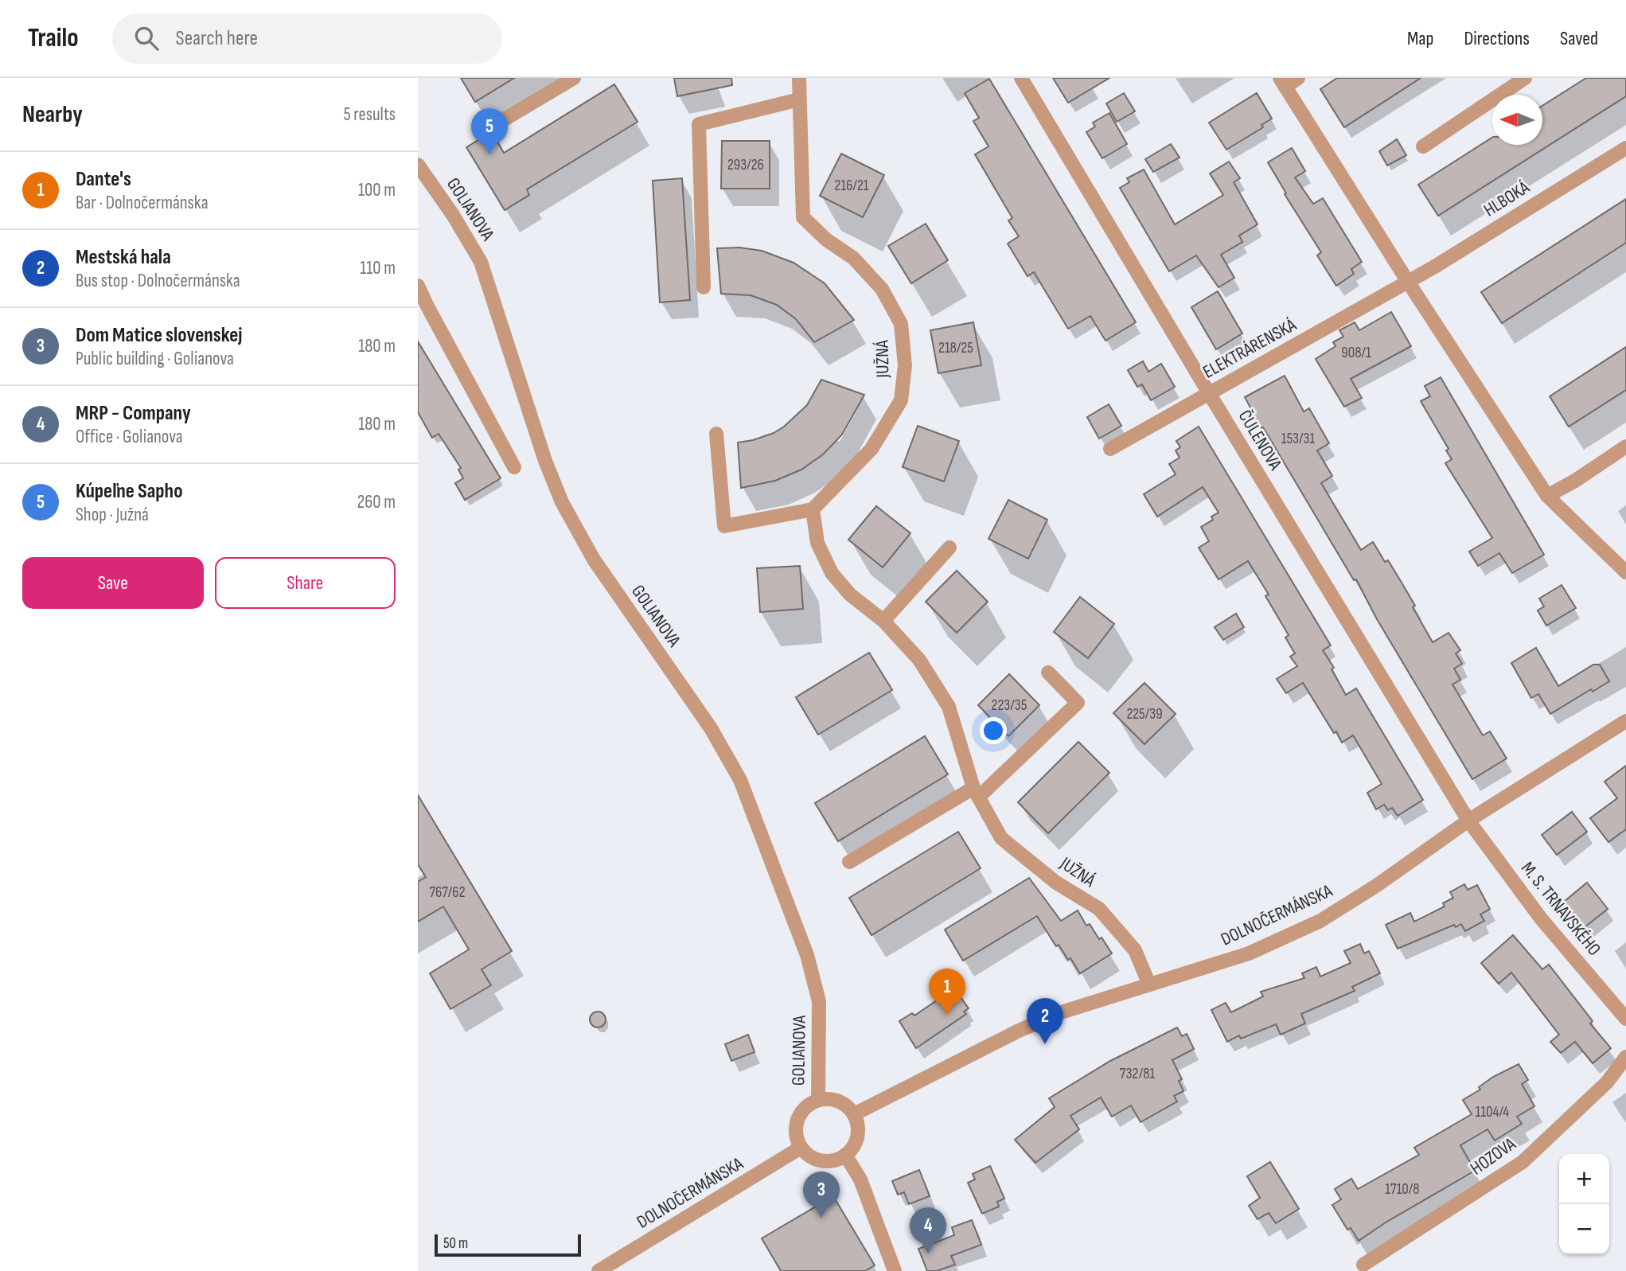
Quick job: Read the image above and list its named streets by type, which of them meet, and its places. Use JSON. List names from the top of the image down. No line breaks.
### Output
{"streets":{"street":["HLBOKÁ","GOLIANOVA","ELEKTRÁRENSKÁ","JUŽNÁ","ČULENOVA","M. S. TRNAVSKÉHO","DOLNOČERMÁNSKA","HOZOVA"]},"crossings":[["HLBOKÁ","ELEKTRÁRENSKÁ"],["GOLIANOVA","DOLNOČERMÁNSKA"],["ELEKTRÁRENSKÁ","ČULENOVA"],["JUŽNÁ","DOLNOČERMÁNSKA"],["ČULENOVA","M. S. TRNAVSKÉHO"],["ČULENOVA","DOLNOČERMÁNSKA"],["M. S. TRNAVSKÉHO","DOLNOČERMÁNSKA"]],"house_numbers":["293/26","216/21","218/25","908/1","153/31","223/35","225/39","767/62","732/81","1104/4","1710/8"],"scale_bar":"50 m","north":"left","page":{"header":"Trailo","search":"Search here","nav":["Map","Directions","Saved"],"heading":["Nearby","5 results"],"pins":["5","1","2","3","4"],"list":[{"mark":"1","name":"Dante's","note":"Bar · Dolnočermánska","value":"100 m"},{"mark":"2","name":"Mestská hala","note":"Bus stop · Dolnočermánska","value":"110 m"},{"mark":"3","name":"Dom Matice slovenskej","note":"Public building · Golianova","value":"180 m"},{"mark":"4","name":"MRP - Company","note":"Office · Golianova","value":"180 m"},{"mark":"5","name":"Kúpeľne Sapho","note":"Shop · Južná","value":"260 m"}],"buttons":["Save","Share"],"map_buttons":["+","−"],"scale":"50 m"}}
